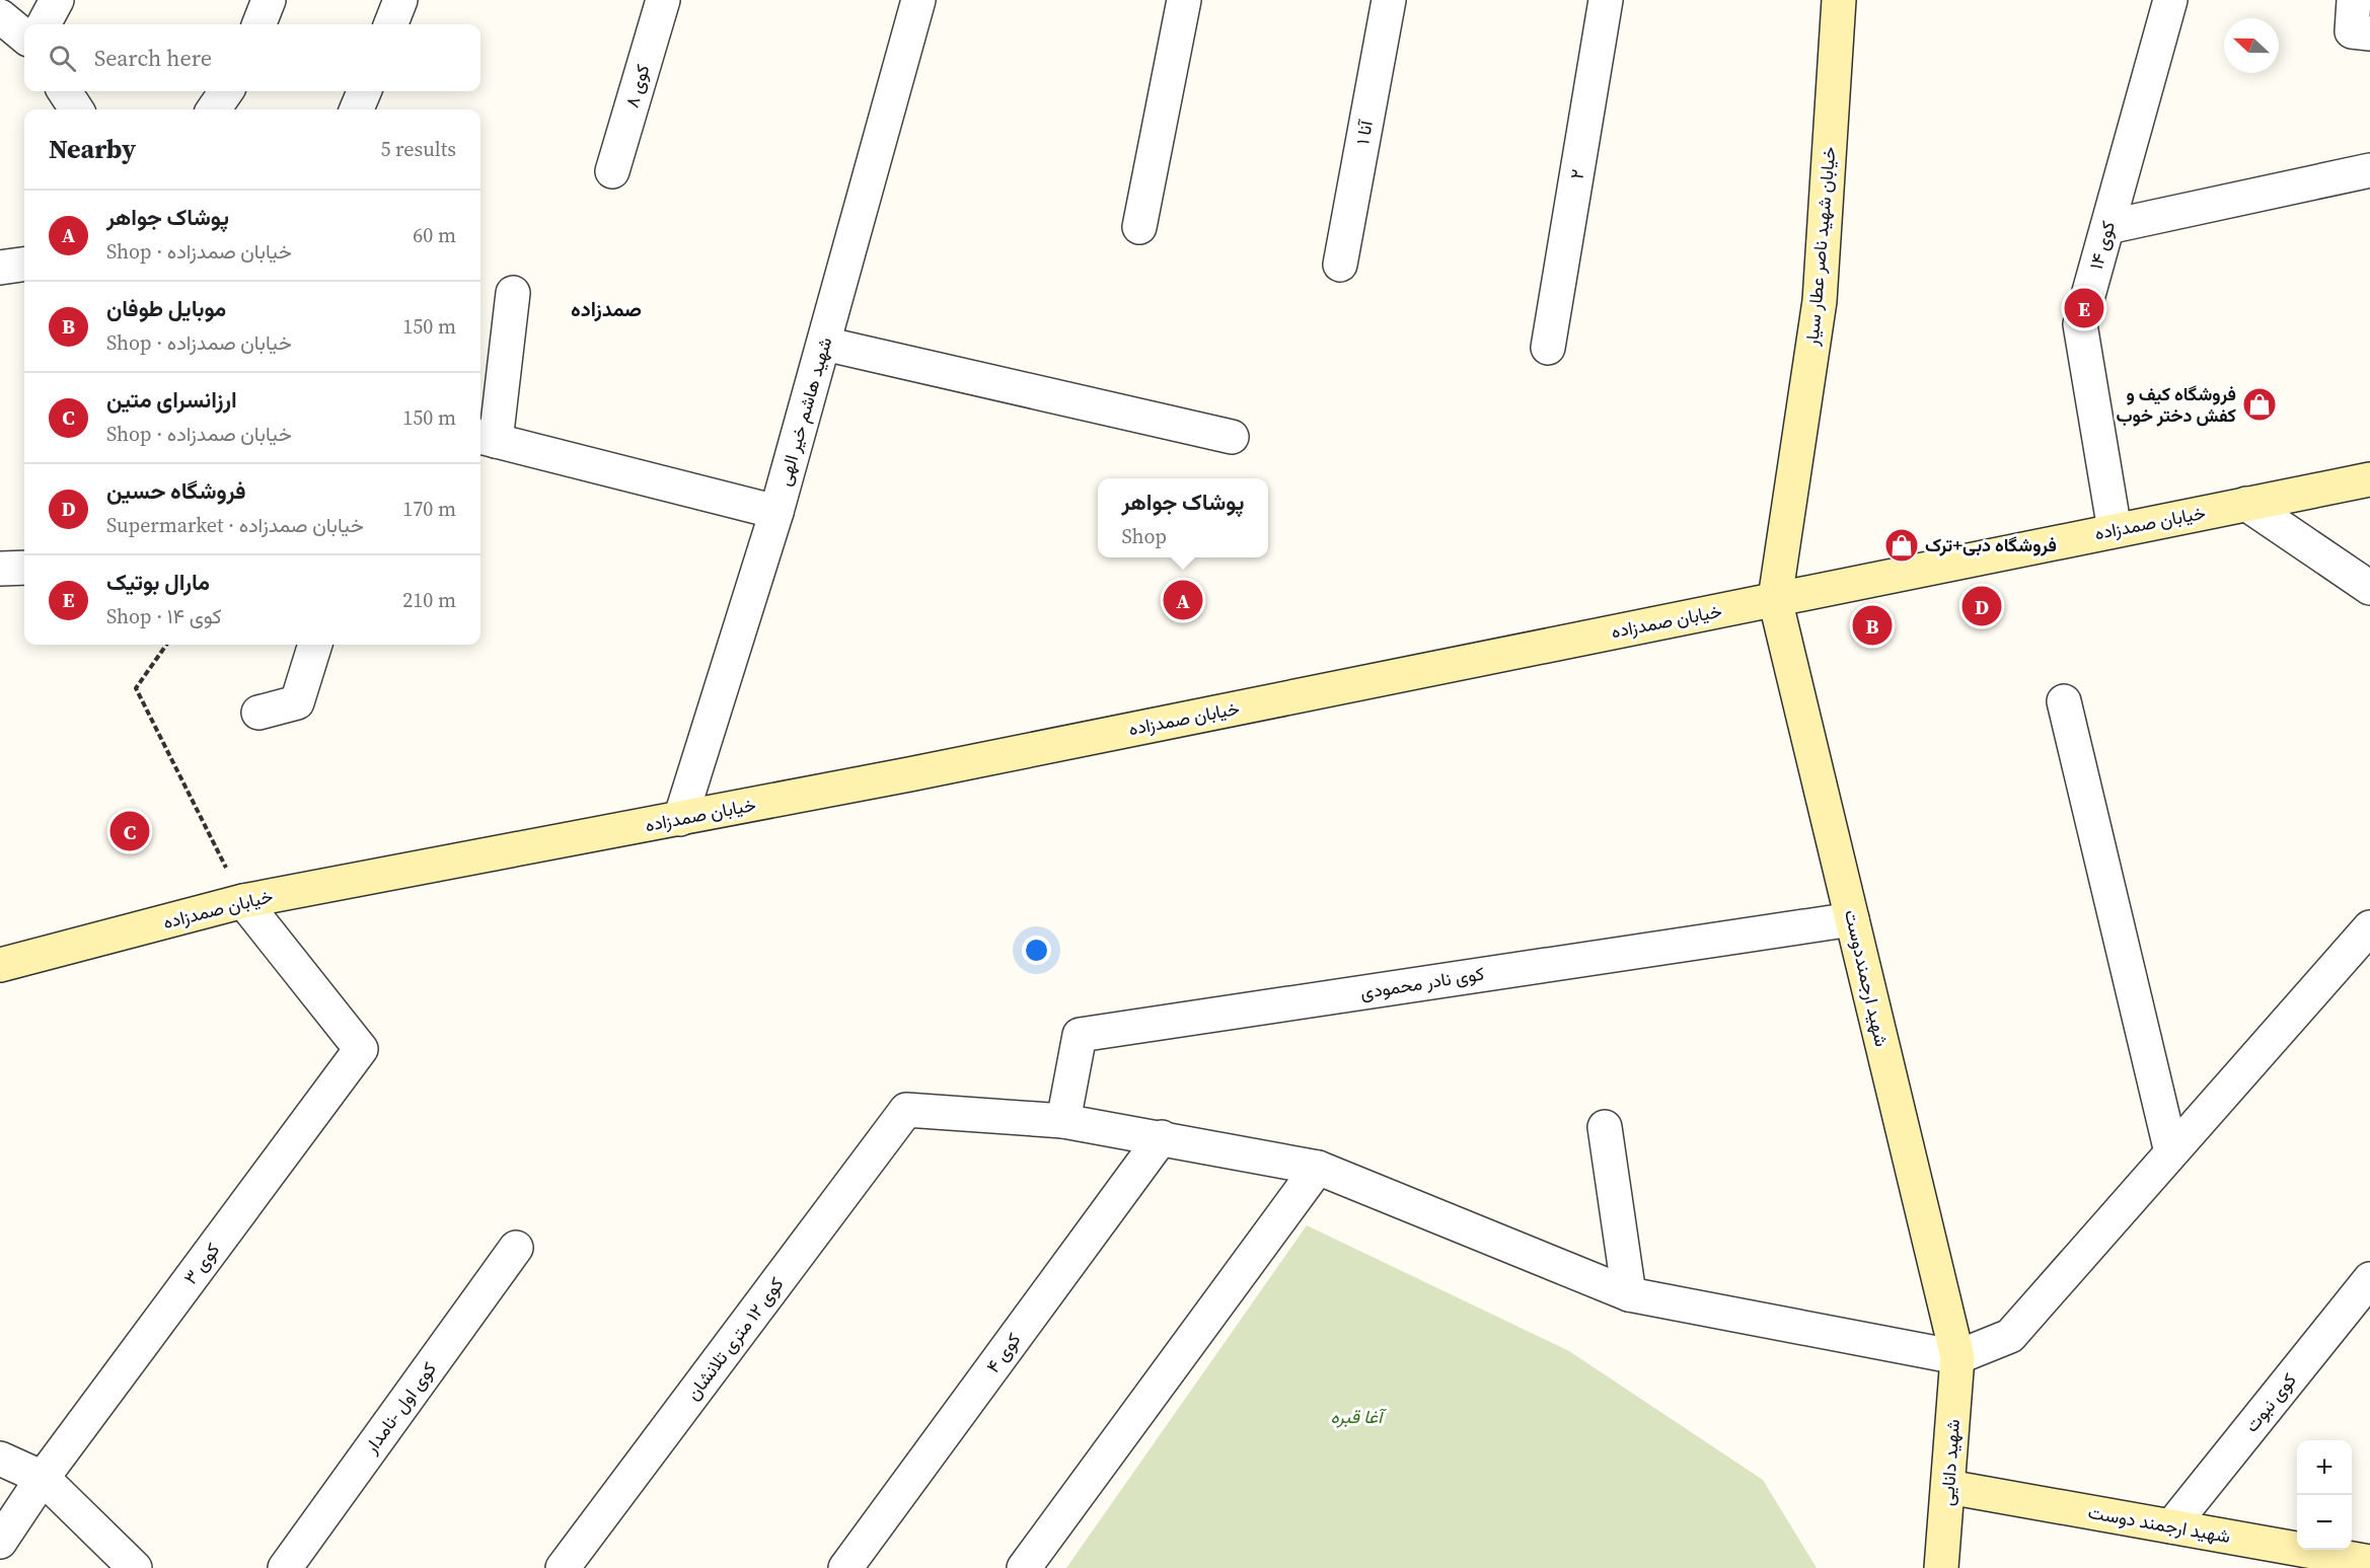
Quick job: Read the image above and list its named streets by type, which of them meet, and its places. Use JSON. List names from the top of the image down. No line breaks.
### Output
{"streets":{"main road":["خیابان شهید ناصر عطار سیار","خیابان صمدزاده","شهید ارجمنددوست","شهید دانایی","شهید ارجمند دوست"],"street":["کوی ۸","آنا ۱","۲","کوی ۱۴","شهید هاشم خیر الهی","کوی نادر محمودی","کوی ۳","کوی ۱۲ متری تلانشان","کوی ۴","کوی نبوت","کوی اول -نامدار"]},"crossings":[["کوی ۱۴","خیابان صمدزاده"],["خیابان شهید ناصر عطار سیار","خیابان صمدزاده"],["خیابان شهید ناصر عطار سیار","شهید ارجمنددوست"],["شهید هاشم خیر الهی","خیابان صمدزاده"],["خیابان صمدزاده","شهید ارجمنددوست"],["خیابان صمدزاده","کوی ۳"],["شهید ارجمنددوست","کوی نادر محمودی"],["شهید ارجمنددوست","شهید دانایی"],["کوی نادر محمودی","کوی ۱۲ متری تلانشان"],["کوی نبوت","شهید ارجمند دوست"],["شهید دانایی","شهید ارجمند دوست"]],"districts":["صمدزاده"],"parks":["آغا قبره"],"places":{"shop":["فروشگاه کیف و کفش دختر خوب","فروشگاه دبی+ترک"]},"north":"left","page":{"search":"Search here","heading":["Nearby","5 results"],"list":[{"mark":"A","name":"پوشاک جواهر","note":"Shop · خیابان صمدزاده","value":"60 m"},{"mark":"B","name":"موبایل طوفان","note":"Shop · خیابان صمدزاده","value":"150 m"},{"mark":"C","name":"ارزانسرای متین","note":"Shop · خیابان صمدزاده","value":"150 m"},{"mark":"D","name":"فروشگاه حسین","note":"Supermarket · خیابان صمدزاده","value":"170 m"},{"mark":"E","name":"مارال بوتیک","note":"Shop · کوی ۱۴","value":"210 m"}],"pins":["E","A","D","B","C"],"popup":["پوشاک جواهر","Shop"],"map_buttons":["+","−"]}}
